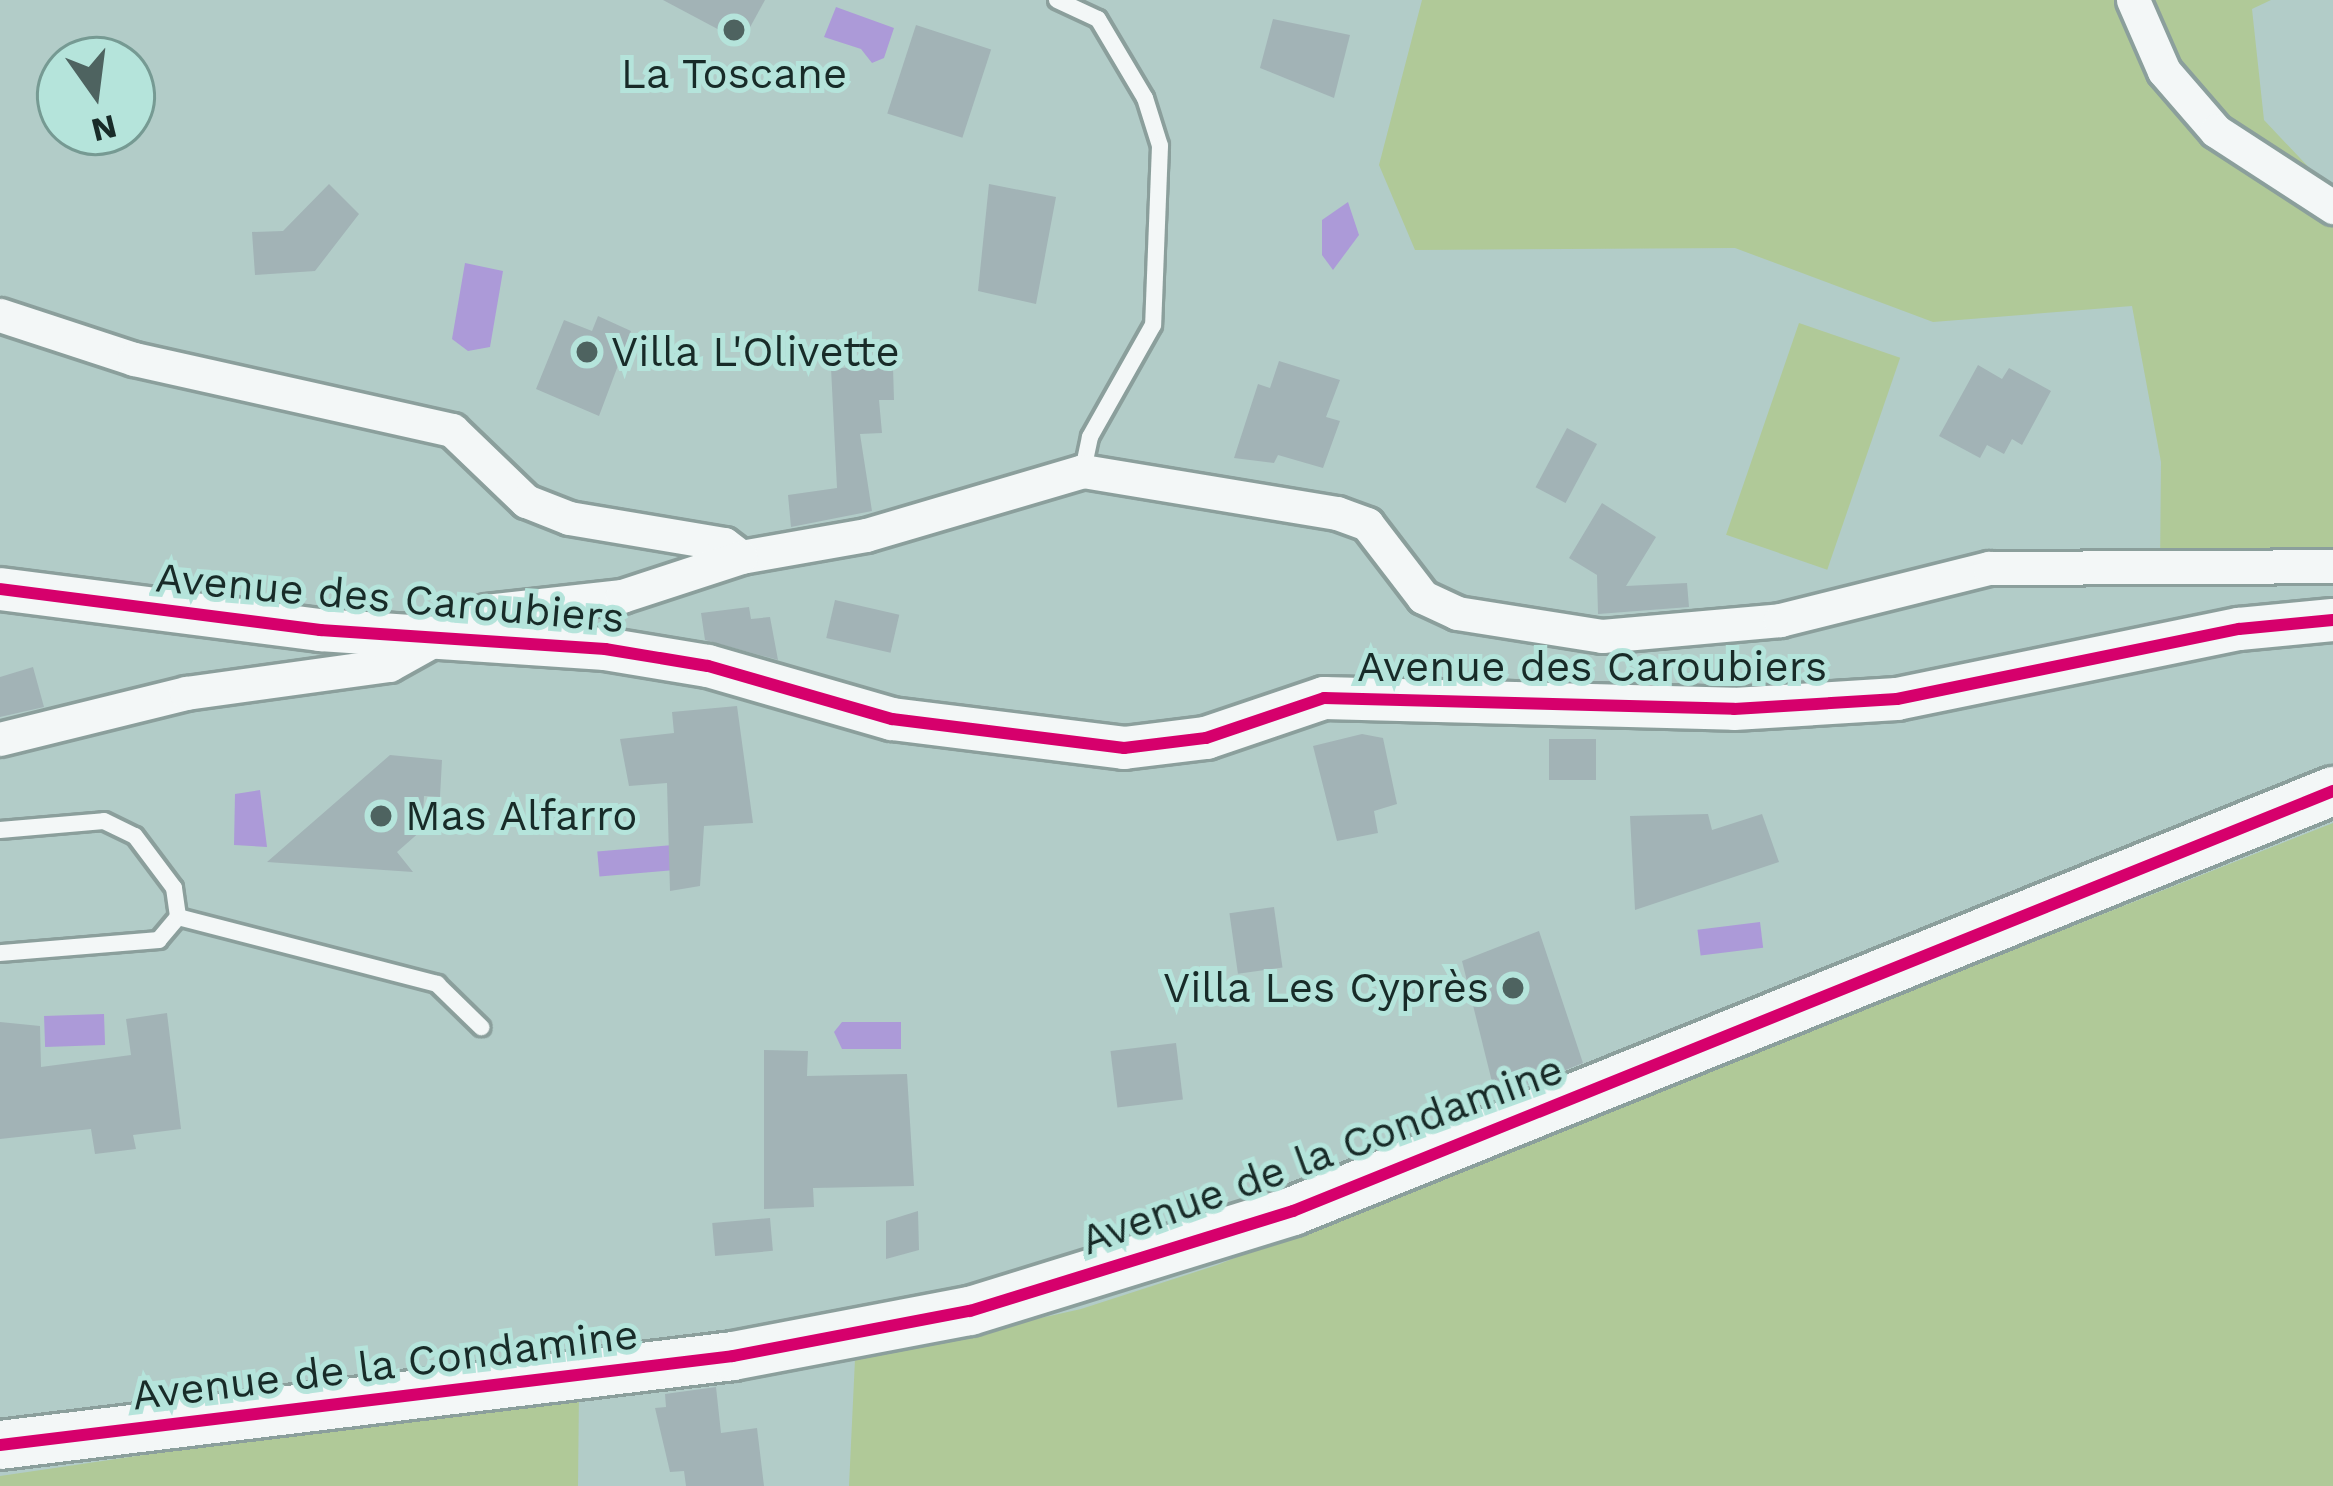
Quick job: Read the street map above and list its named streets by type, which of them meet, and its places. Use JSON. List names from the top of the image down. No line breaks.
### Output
{"streets":{"main road":["Avenue de la Condamine"],"street":["Avenue des Caroubiers"]},"places":["La Toscane","Villa L'Olivette","Mas Alfarro","Villa Les Cyprès"],"north":"bottom"}
